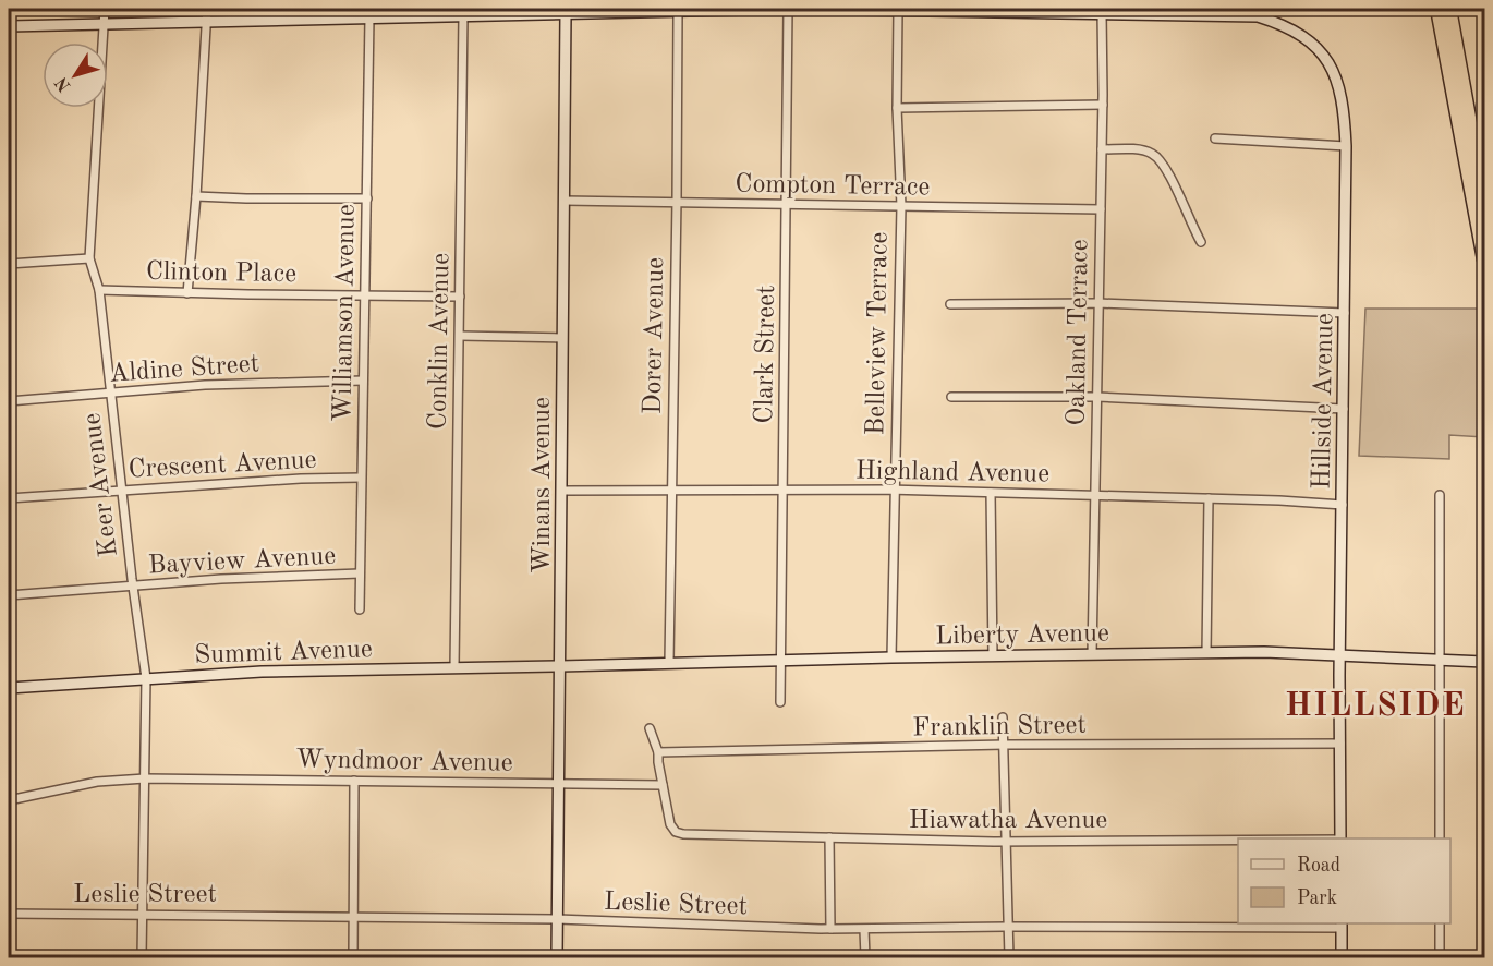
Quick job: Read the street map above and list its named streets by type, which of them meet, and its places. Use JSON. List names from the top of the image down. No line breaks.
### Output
{"streets":{"street":["Compton Terrace","Clinton Place","Williamson Avenue","Oakland Terrace","Belleview Terrace","Dorer Avenue","Conklin Avenue","Clark Street","Aldine Street","Hillside Avenue","Crescent Avenue","Highland Avenue","Keer Avenue","Winans Avenue","Bayview Avenue","Liberty Avenue","Summit Avenue","Franklin Street","Wyndmoor Avenue","Hiawatha Avenue","Leslie Street"]},"crossings":[["Compton Terrace","Oakland Terrace"],["Compton Terrace","Belleview Terrace"],["Compton Terrace","Dorer Avenue"],["Compton Terrace","Clark Street"],["Compton Terrace","Winans Avenue"],["Clinton Place","Williamson Avenue"],["Clinton Place","Conklin Avenue"],["Clinton Place","Keer Avenue"],["Williamson Avenue","Aldine Street"],["Williamson Avenue","Crescent Avenue"],["Williamson Avenue","Bayview Avenue"],["Oakland Terrace","Highland Avenue"],["Oakland Terrace","Liberty Avenue"],["Belleview Terrace","Highland Avenue"],["Belleview Terrace","Liberty Avenue"],["Dorer Avenue","Highland Avenue"],["Dorer Avenue","Liberty Avenue"],["Conklin Avenue","Summit Avenue"],["Clark Street","Highland Avenue"],["Clark Street","Liberty Avenue"],["Aldine Street","Keer Avenue"],["Hillside Avenue","Highland Avenue"],["Hillside Avenue","Liberty Avenue"],["Hillside Avenue","Franklin Street"],["Crescent Avenue","Keer Avenue"],["Highland Avenue","Winans Avenue"],["Keer Avenue","Bayview Avenue"],["Keer Avenue","Summit Avenue"],["Keer Avenue","Wyndmoor Avenue"],["Keer Avenue","Leslie Street"],["Winans Avenue","Liberty Avenue"],["Winans Avenue","Summit Avenue"],["Winans Avenue","Wyndmoor Avenue"],["Winans Avenue","Leslie Street"],["Liberty Avenue","Summit Avenue"],["Wyndmoor Avenue","Hiawatha Avenue"]],"districts":["HILLSIDE"],"legend":["Road","Park"],"north":"bottom left"}
